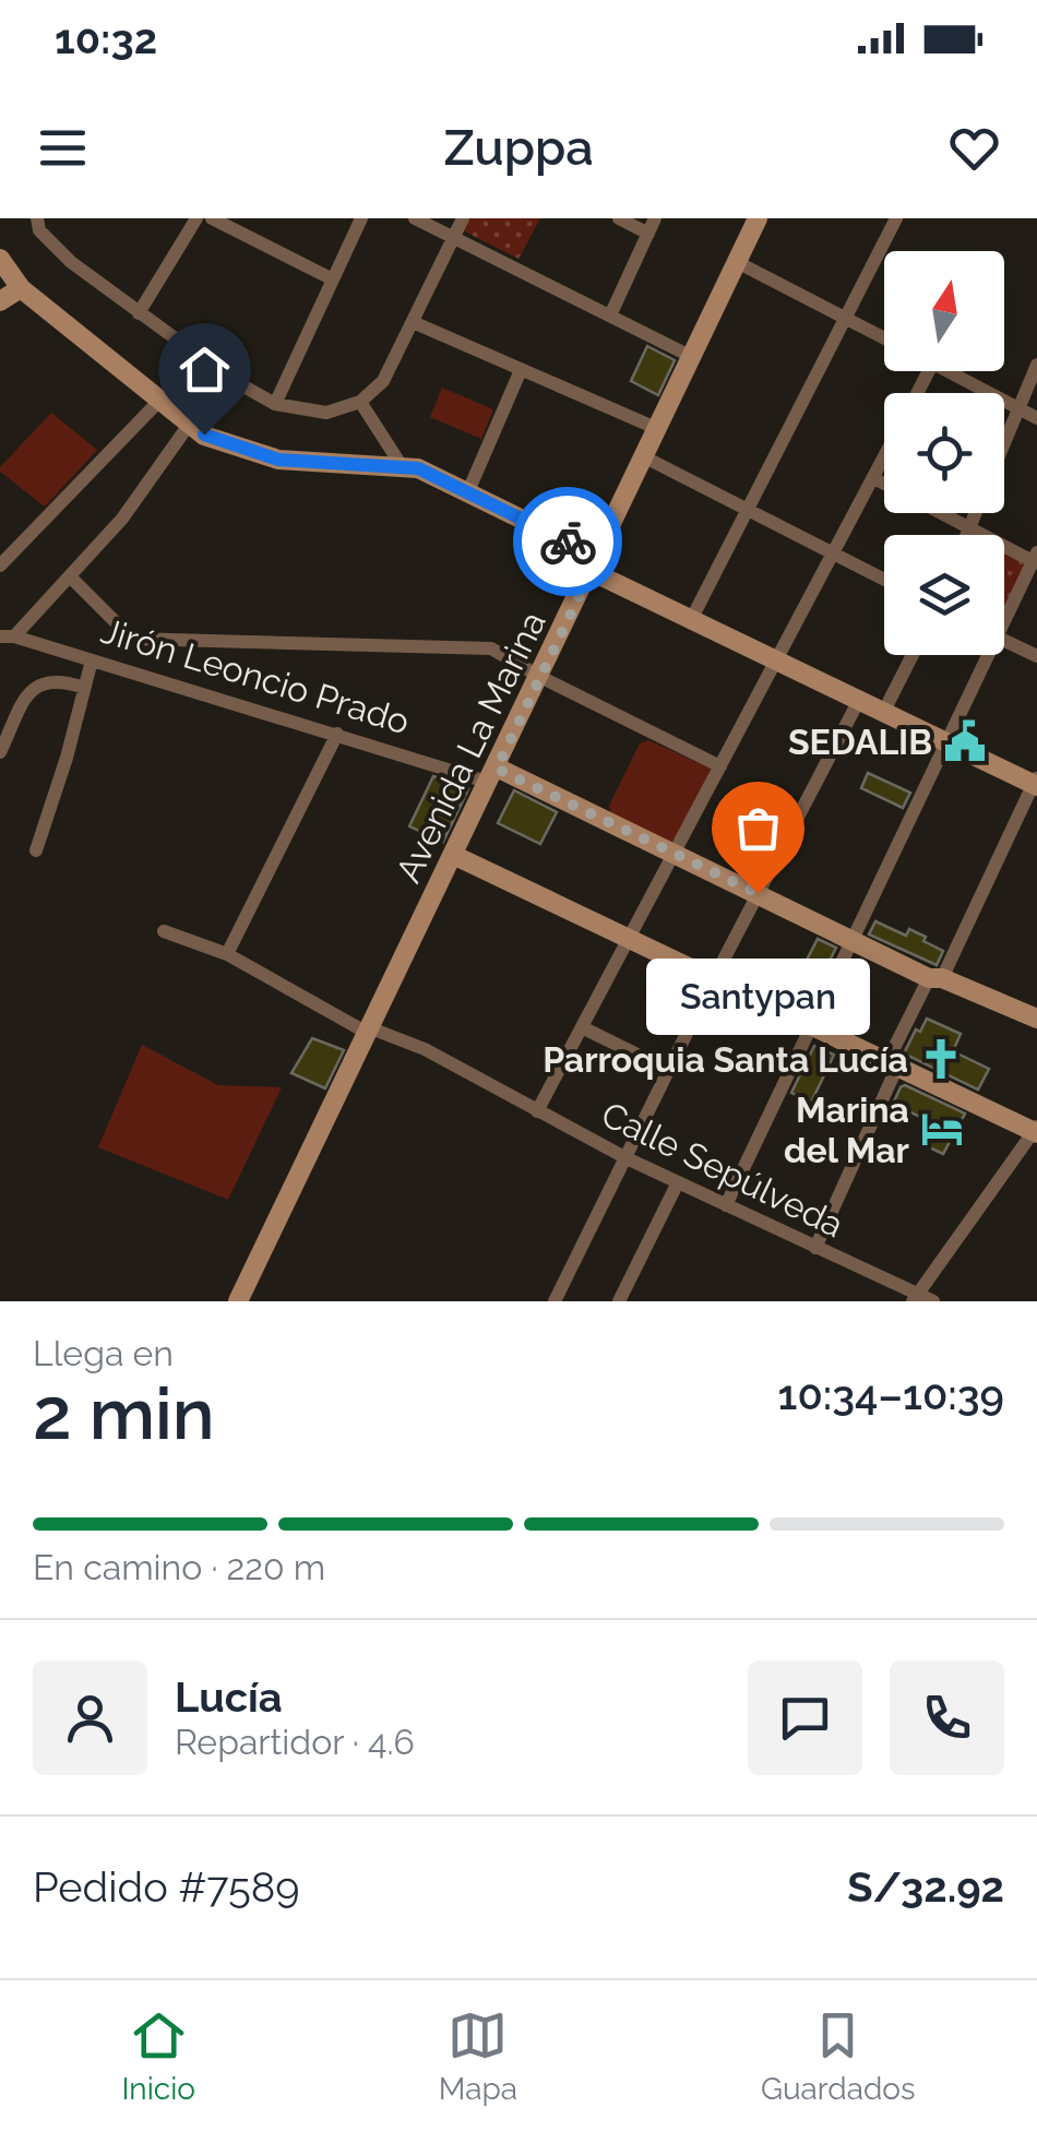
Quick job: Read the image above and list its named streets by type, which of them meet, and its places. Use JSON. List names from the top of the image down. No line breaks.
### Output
{"streets":{"street":["Jirón Leoncio Prado","Avenida La Marina","Calle Sepúlveda"]},"crossings":[["Jirón Leoncio Prado","Avenida La Marina"],["Avenida La Marina","Calle Sepúlveda"]],"places":{"public building":["SEDALIB"],"other":["Santypan"],"church":["Parroquia Santa Lucía"],"hotel":["Marina del Mar"]},"north":"top","page":{"status":"10:32","header":"Zuppa","bubble":"Santypan","heading":["2 min","Llega en","10:34–10:39"],"panel":["Lucía","Repartidor · 4.6","Pedido #7589","S/32.92"],"bar":"En camino · 220 m","tabs":["Inicio","Mapa","Guardados"]}}
